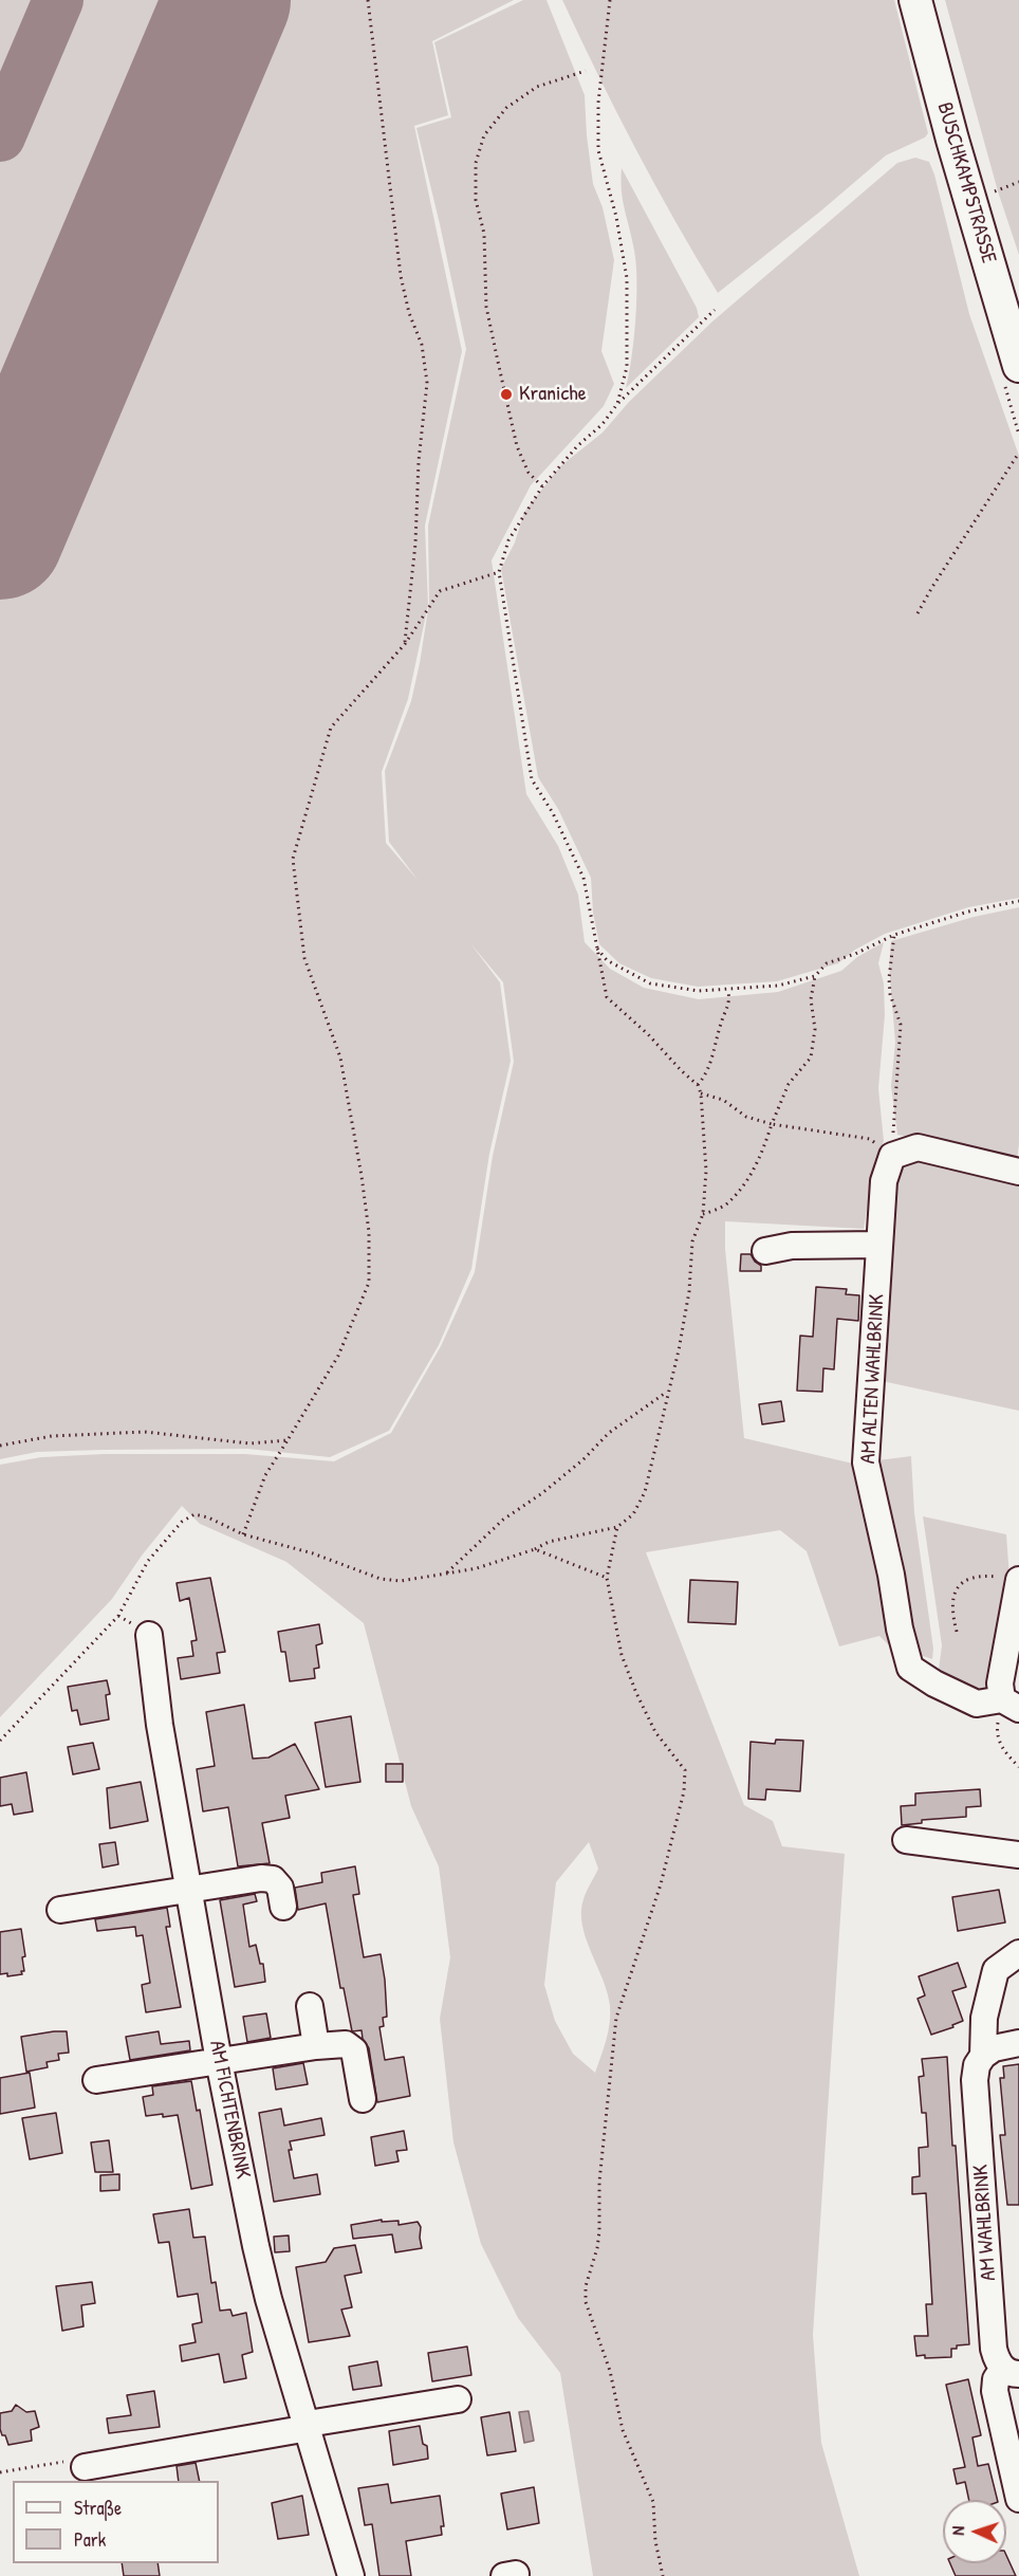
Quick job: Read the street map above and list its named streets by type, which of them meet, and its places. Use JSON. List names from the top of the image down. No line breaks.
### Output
{"streets":{"main road":["BUSCHKAMPSTRASSE"],"street":["AM ALTEN WAHLBRINK","AM FICHTENBRINK","AM WAHLBRINK"]},"places":["Kraniche"],"legend":["Straße","Park"],"north":"left"}
